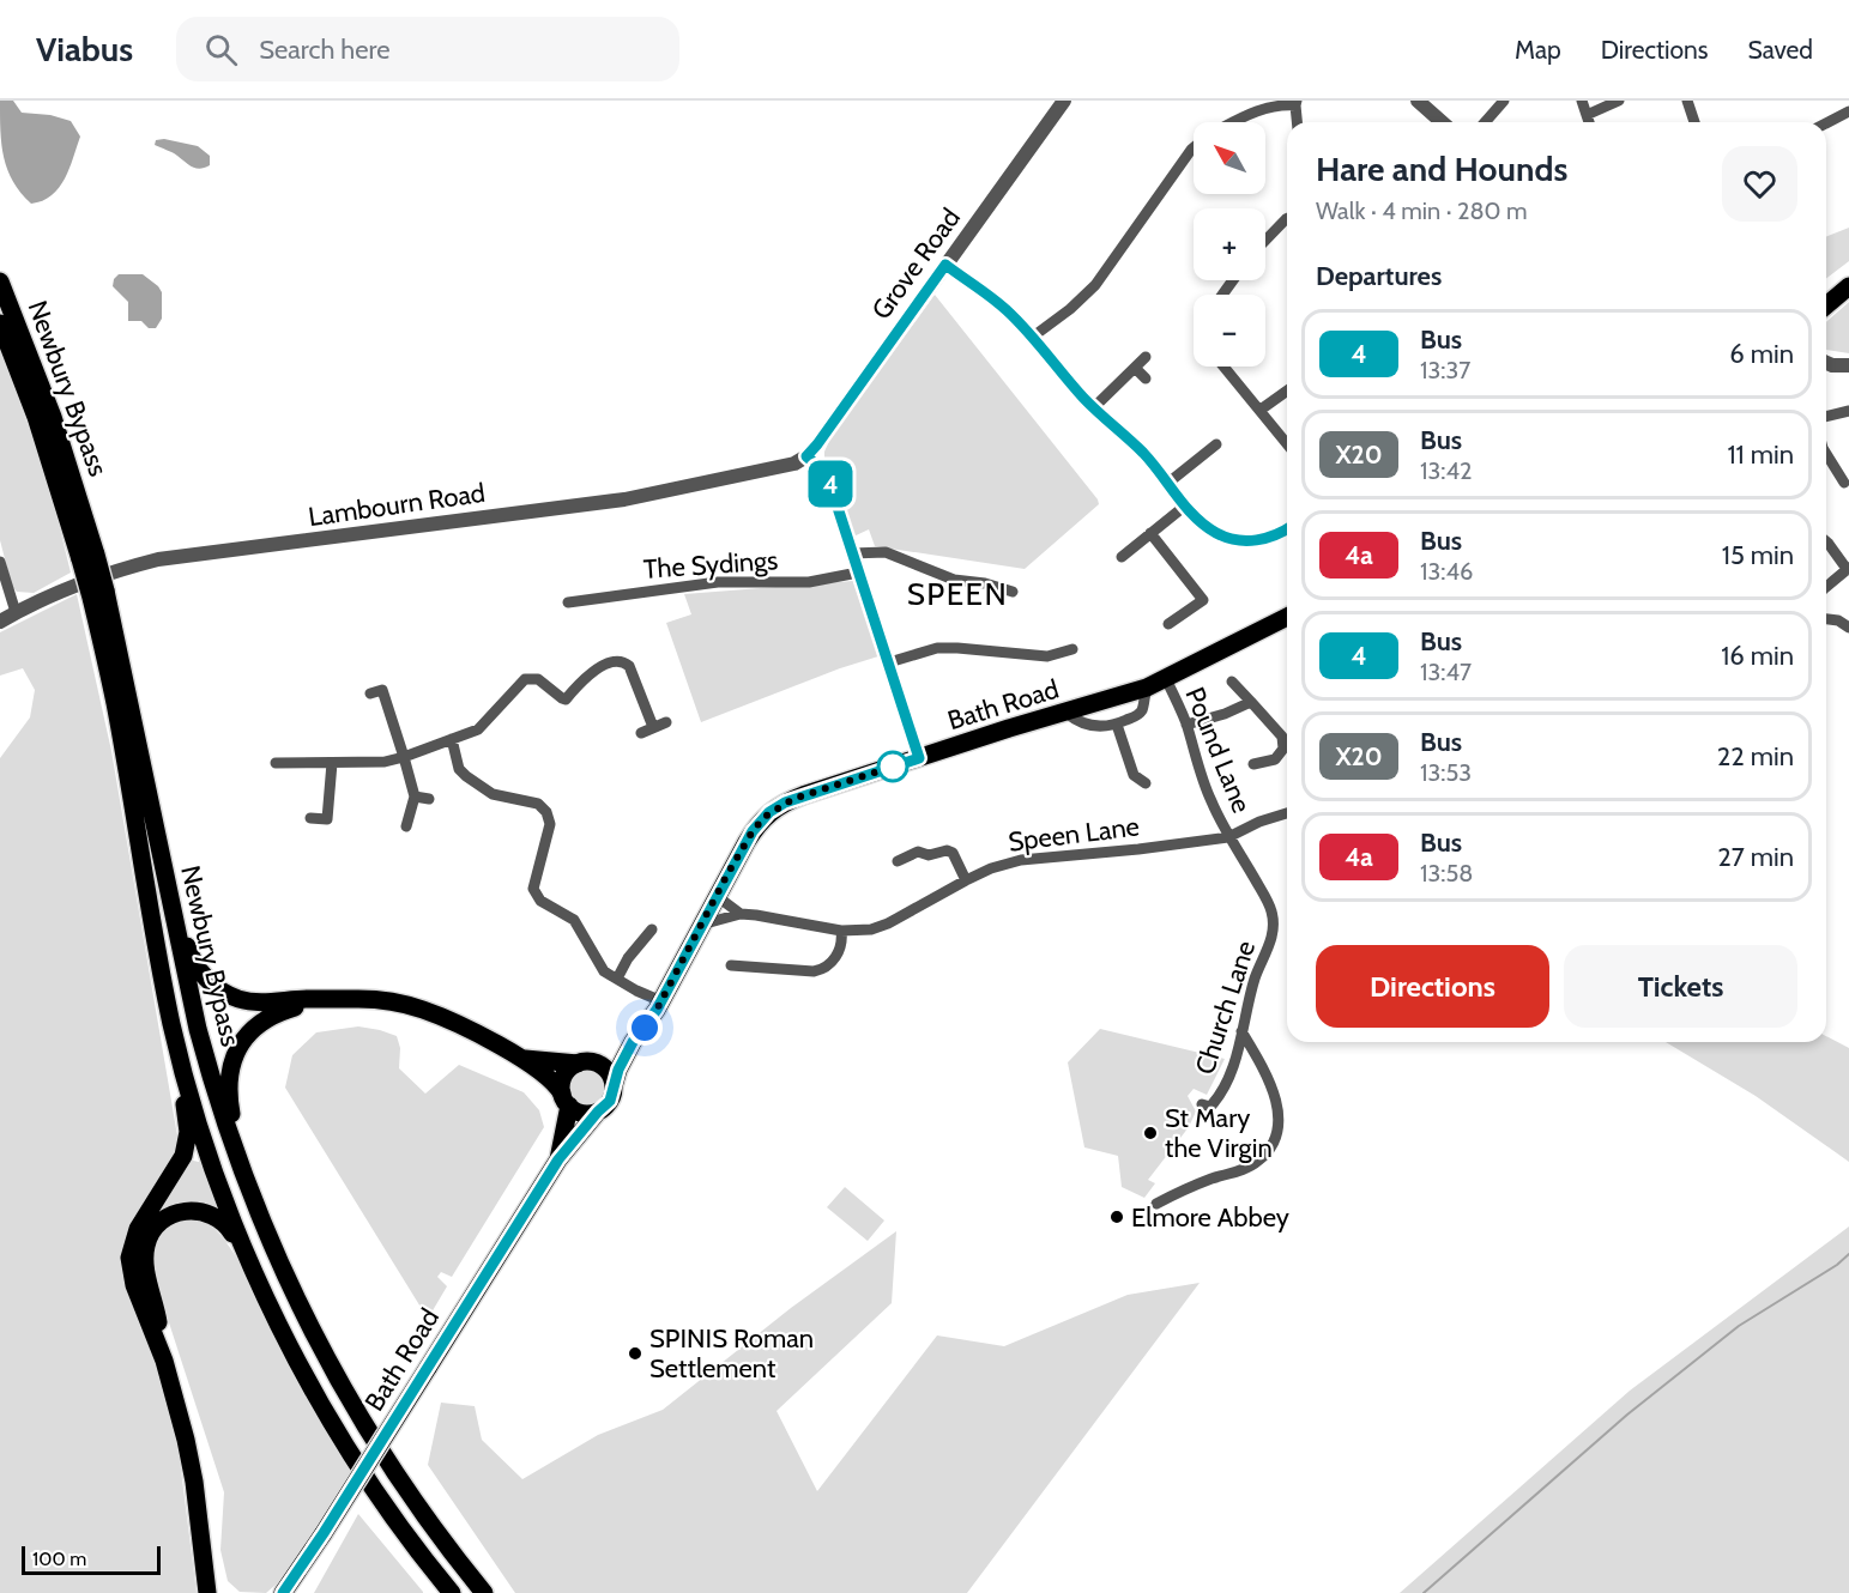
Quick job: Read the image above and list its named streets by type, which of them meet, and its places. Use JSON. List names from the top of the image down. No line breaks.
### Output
{"streets":{"main road":["Newbury Bypass","Bath Road"],"street":["Grove Road","Lambourn Road","The Sydings","Pound Lane","Speen Lane","Church Lane"]},"crossings":[["Grove Road","Lambourn Road"],["Bath Road","Pound Lane"],["Bath Road","Speen Lane"],["Pound Lane","Speen Lane"],["Pound Lane","Church Lane"],["Speen Lane","Church Lane"]],"districts":["SPEEN"],"places":["St Mary the Virgin","Elmore Abbey","SPINIS Roman Settlement"],"lines":["bus line 4"],"scale_bar":"100 m","north":"top left","page":{"header":"Viabus","search":"Search here","nav":["Map","Directions","Saved"],"on_map":"4","map_buttons":["+","−"],"heading":[["Hare and Hounds","Walk · 4 min · 280 m"],"Departures"],"list":[{"mark":"4","name":"Bus","note":"13:37","value":"6 min"},{"mark":"X20","name":"Bus","note":"13:42","value":"11 min"},{"mark":"4a","name":"Bus","note":"13:46","value":"15 min"},{"mark":"4","name":"Bus","note":"13:47","value":"16 min"},{"mark":"X20","name":"Bus","note":"13:53","value":"22 min"},{"mark":"4a","name":"Bus","note":"13:58","value":"27 min"}],"buttons":["Directions","Tickets"],"scale":"100 m"}}
